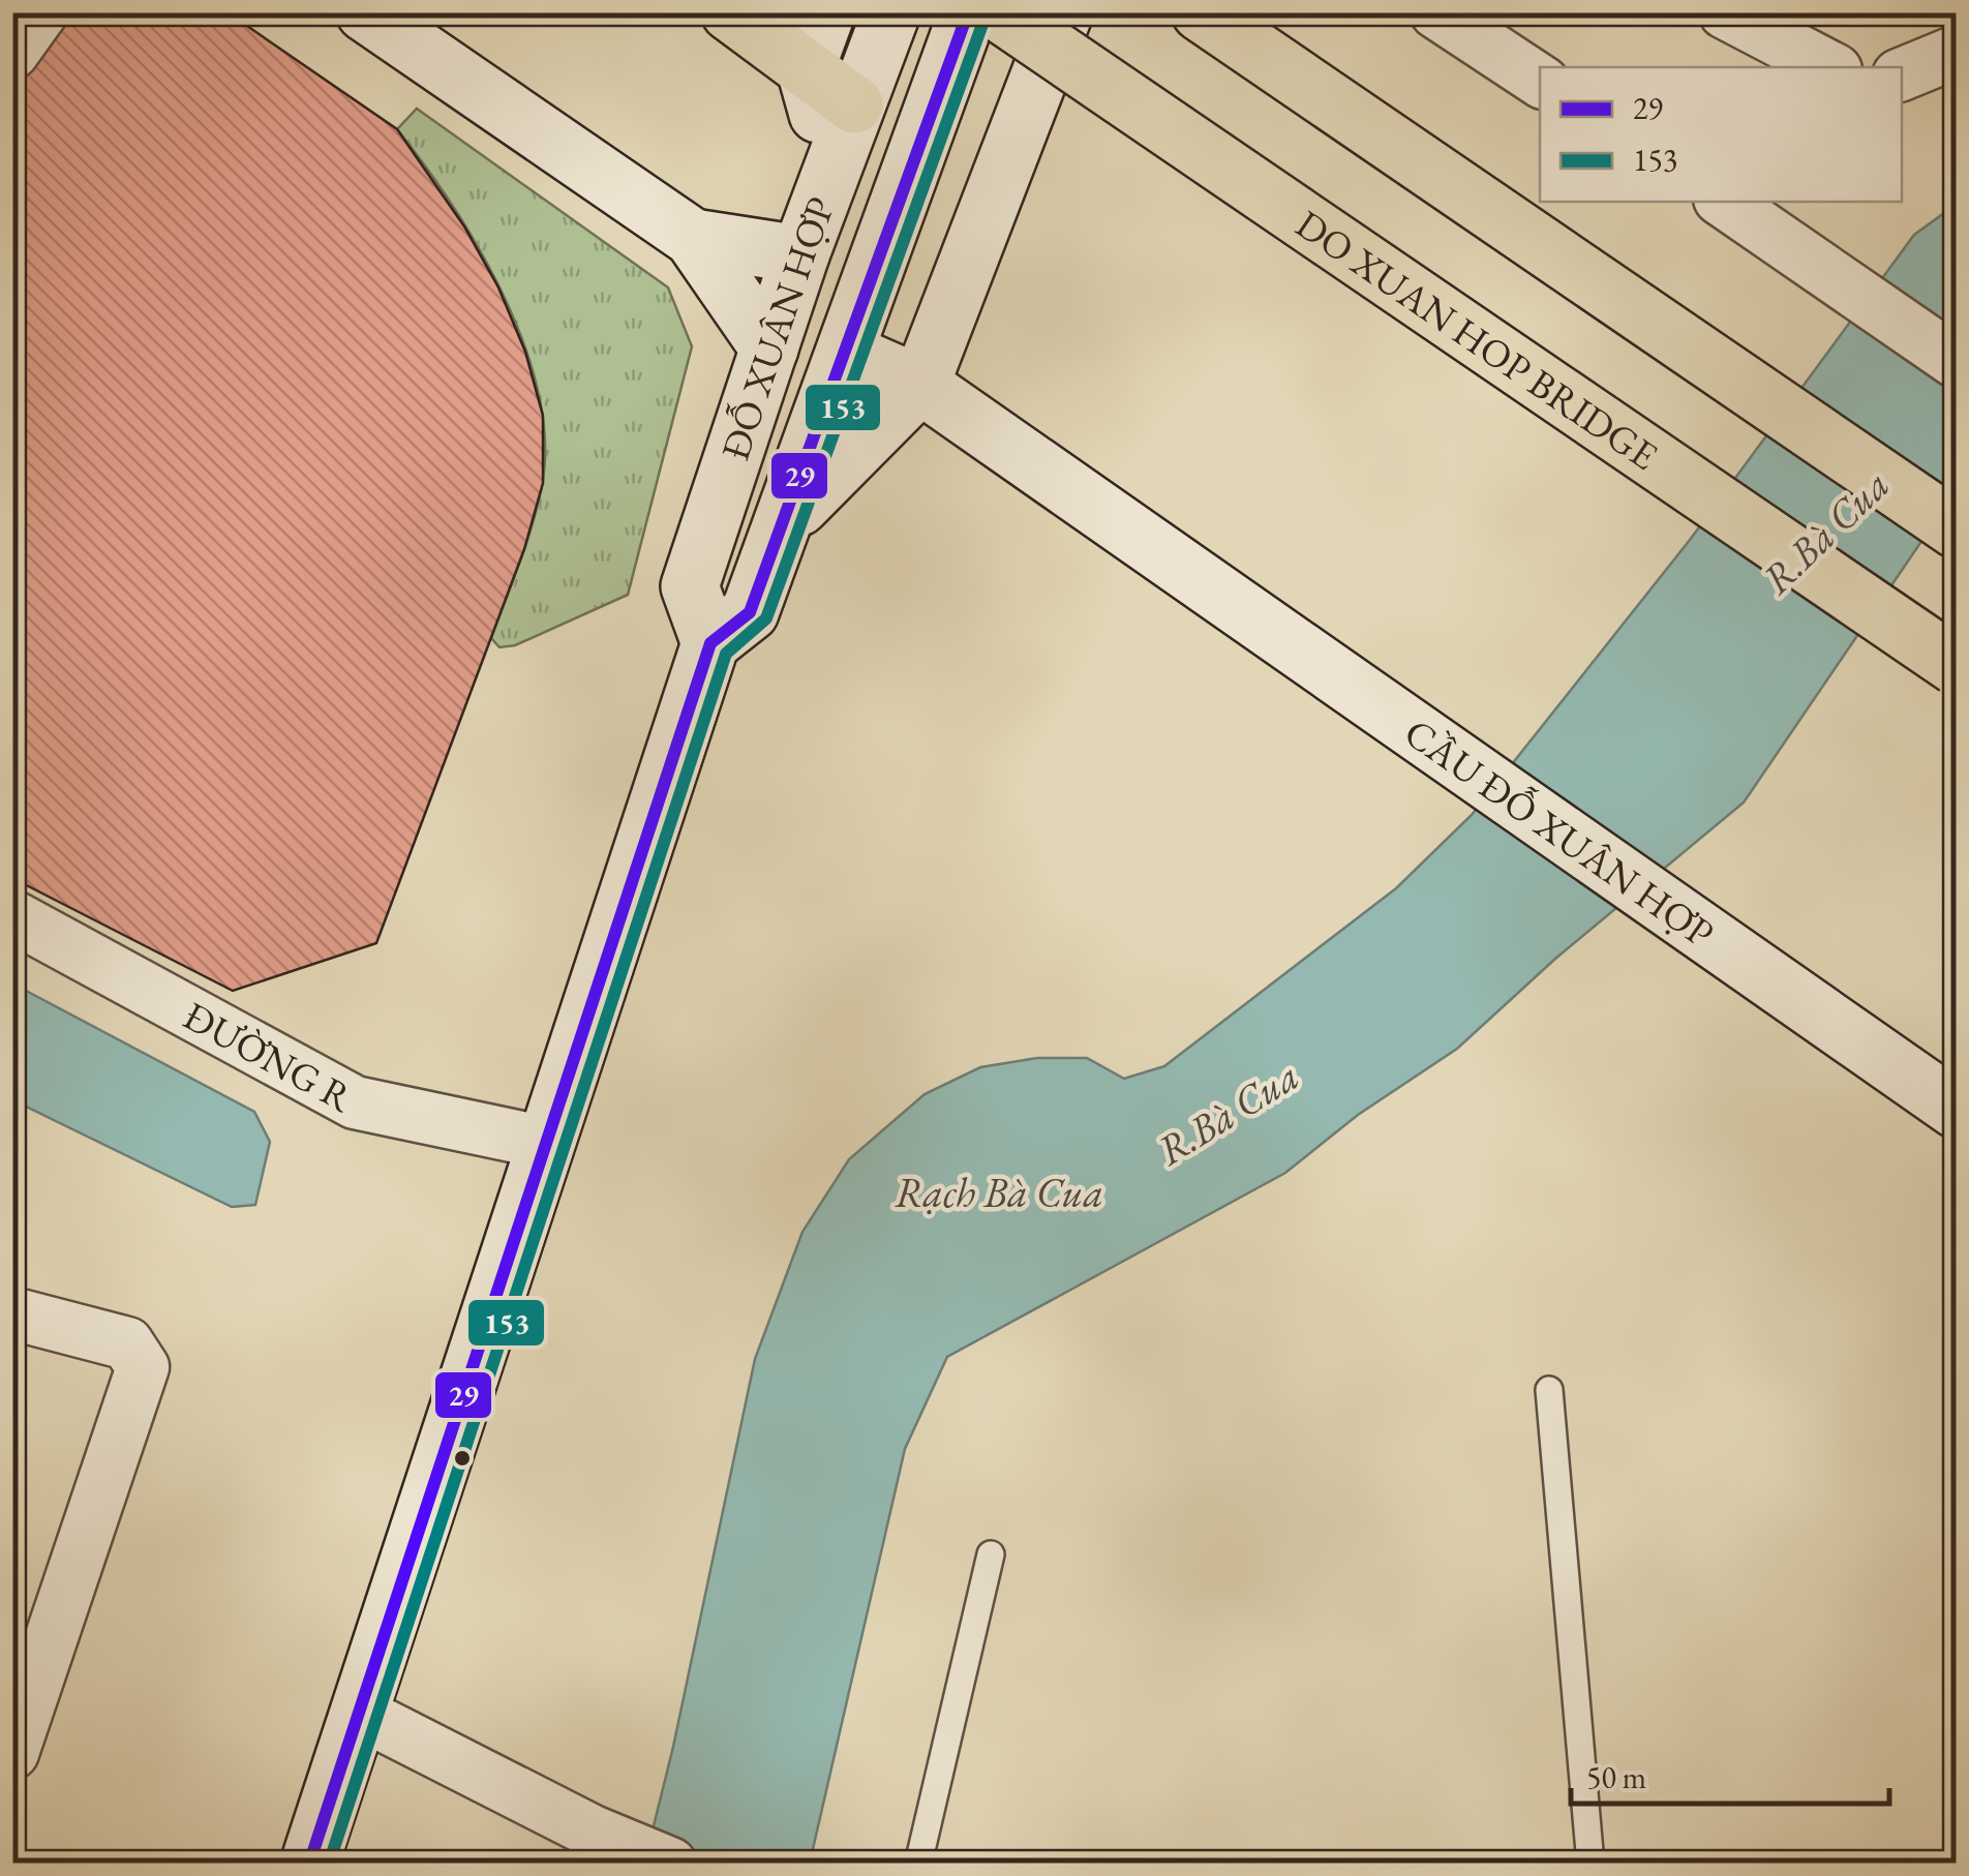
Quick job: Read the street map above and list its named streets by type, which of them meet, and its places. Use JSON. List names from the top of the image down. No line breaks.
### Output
{"streets":{"highway":["DO XUAN HOP BRIDGE"],"main road":["ĐỖ XUÂN HỢP","CẦU ĐỖ XUÂN HỢP"],"street":["ĐƯỜNG R"]},"water":["R.Bà Cua","Rạch Bà Cua"],"lines":["transit line 29","transit line 153"],"legend":["29","153"],"scale_bar":"50 m"}
